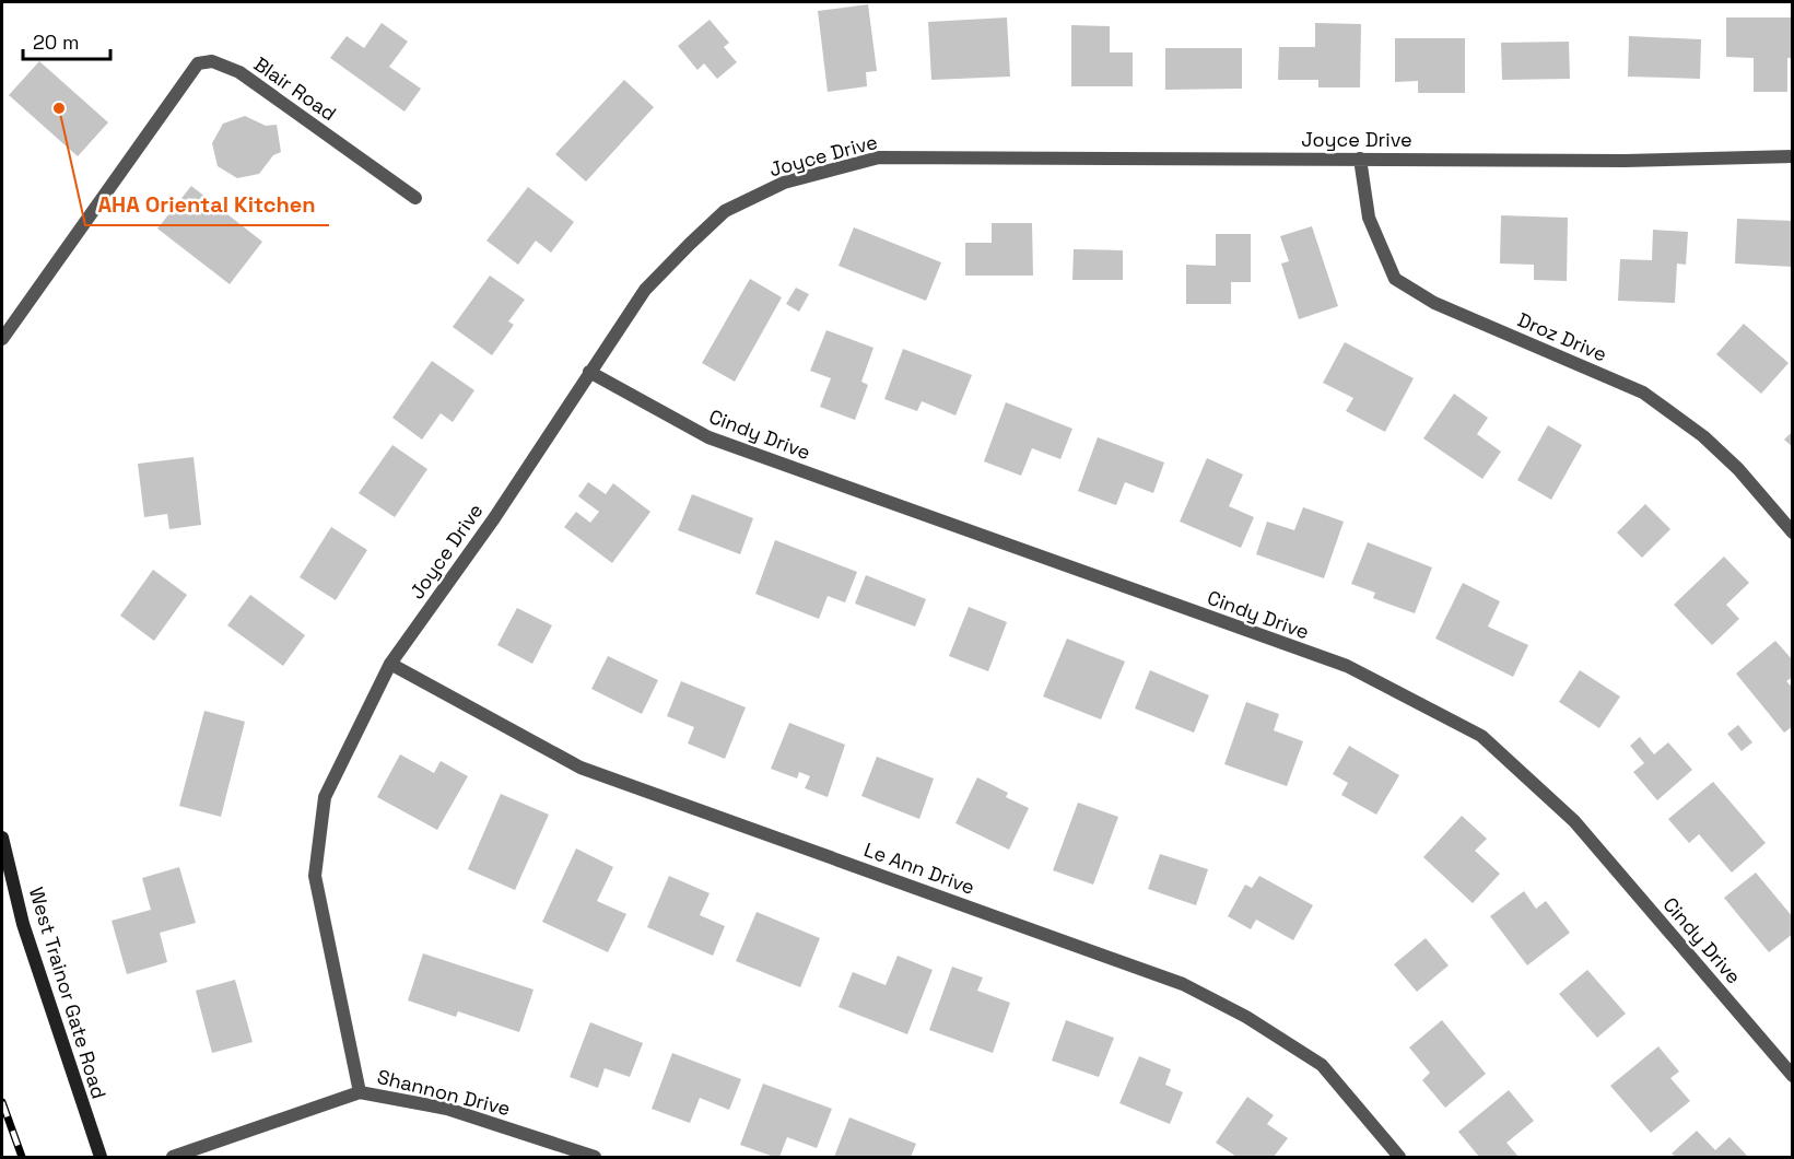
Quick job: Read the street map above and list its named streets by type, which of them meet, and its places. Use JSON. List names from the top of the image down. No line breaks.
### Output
{"streets":{"main road":["West Trainor Gate Road"],"street":["Blair Road","Joyce Drive","Droz Drive","Cindy Drive","Le Ann Drive","Shannon Drive"]},"crossings":[["Joyce Drive","Droz Drive"],["Joyce Drive","Cindy Drive"],["Joyce Drive","Le Ann Drive"],["Joyce Drive","Shannon Drive"]],"places":["AHA Oriental Kitchen"],"scale_bar":"20 m"}
